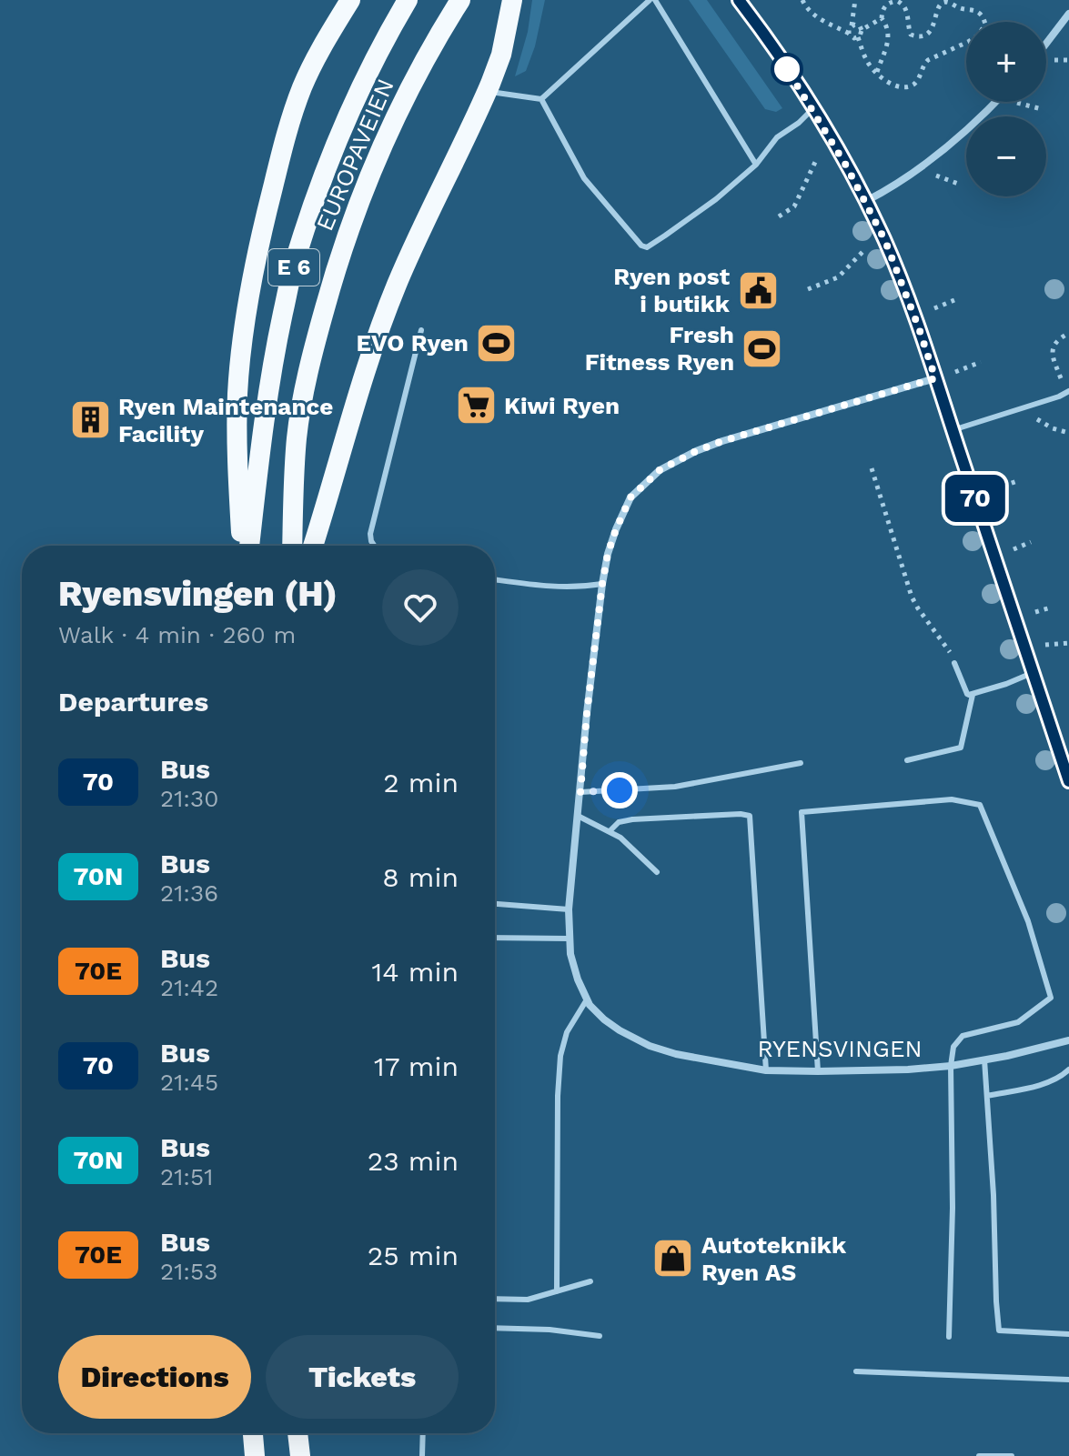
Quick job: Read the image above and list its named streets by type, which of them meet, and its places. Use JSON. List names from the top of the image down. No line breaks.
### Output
{"streets":{"highway":["EUROPAVEIEN","E 6"],"street":["RYENSVINGEN"]},"places":{"public building":["Ryen post i butikk"],"sports":["EVO Ryen","Fresh Fitness Ryen"],"supermarket":["Kiwi Ryen"],"building":["Ryen Maintenance Facility"],"shop":["Autoteknikk Ryen AS"]},"lines":["bus line 70"],"page":{"on_map":"70","map_buttons":["+","−"],"heading":[["Ryensvingen (H)","Walk · 4 min · 260 m"],"Departures"],"list":[{"mark":"70","name":"Bus","note":"21:30","value":"2 min"},{"mark":"70N","name":"Bus","note":"21:36","value":"8 min"},{"mark":"70E","name":"Bus","note":"21:42","value":"14 min"},{"mark":"70","name":"Bus","note":"21:45","value":"17 min"},{"mark":"70N","name":"Bus","note":"21:51","value":"23 min"},{"mark":"70E","name":"Bus","note":"21:53","value":"25 min"}],"buttons":["Directions","Tickets"]}}
